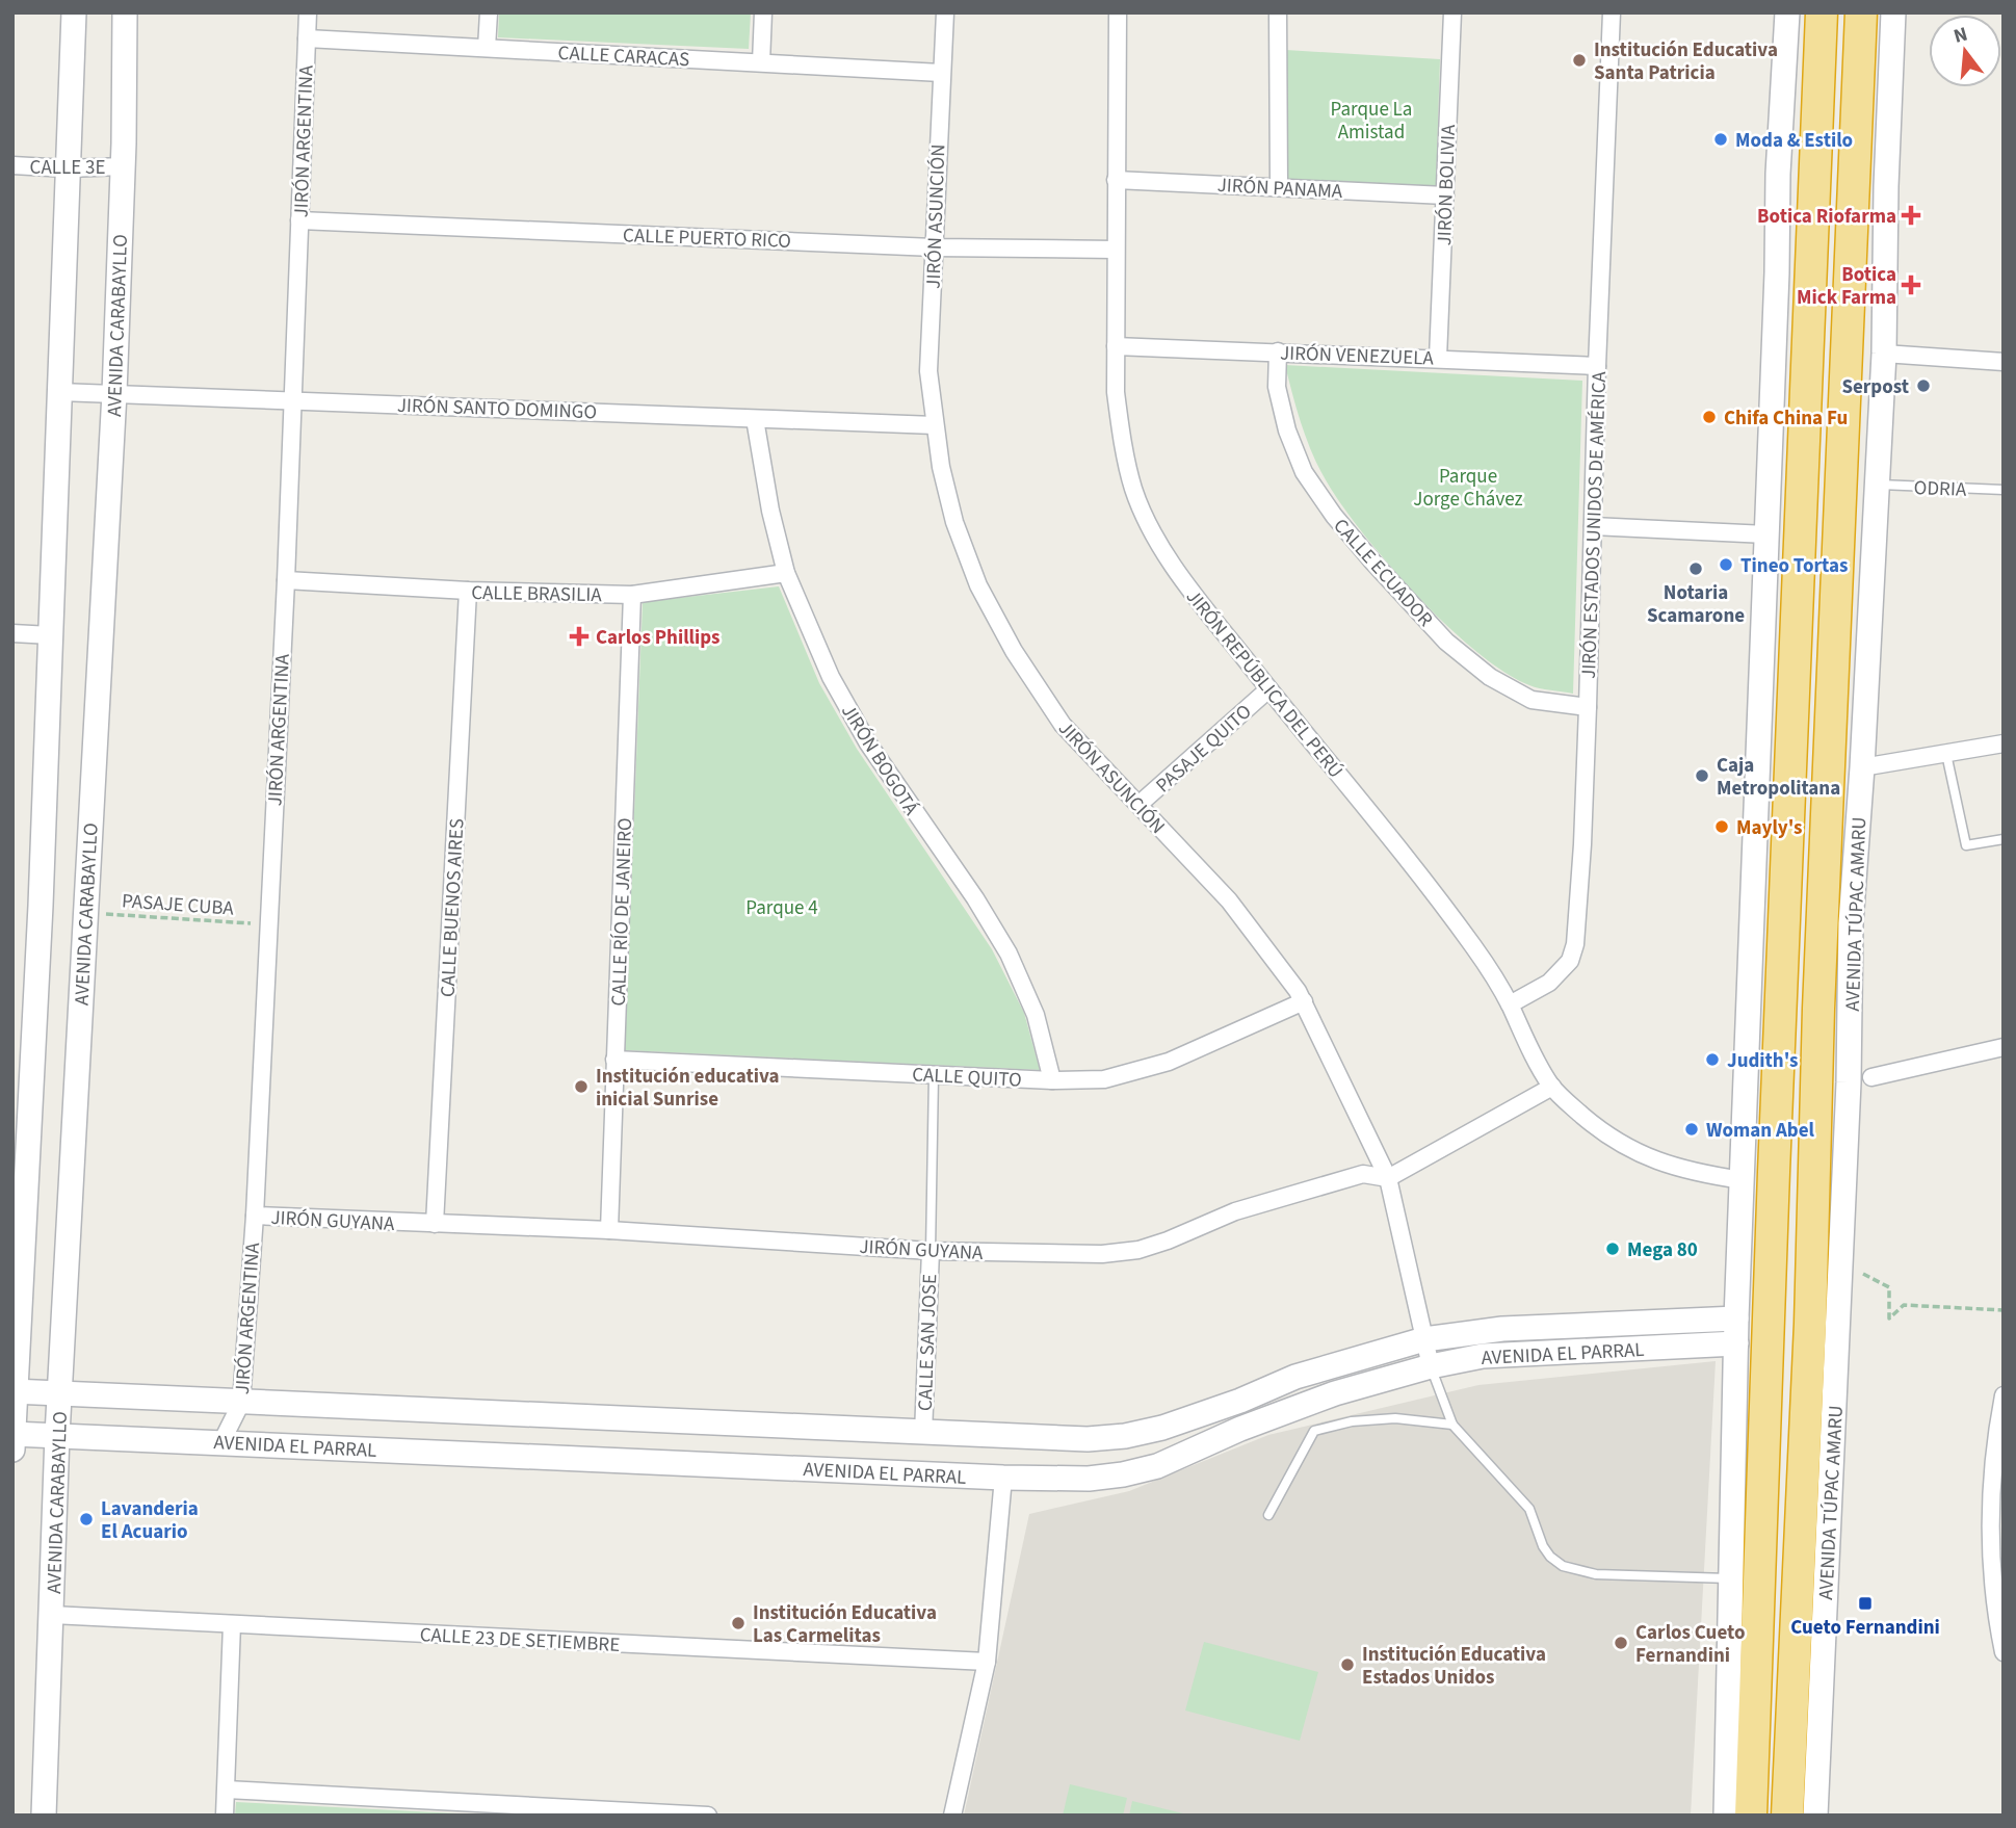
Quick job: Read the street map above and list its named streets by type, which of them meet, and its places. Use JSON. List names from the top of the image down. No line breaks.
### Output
{"streets":{"highway":["AVENIDA TÚPAC AMARU"],"main road":["AVENIDA CARABAYLLO","AVENIDA EL PARRAL"],"street":["CALLE CARACAS","JIRÓN ARGENTINA","CALLE 3E","JIRÓN BOLIVIA","JIRÓN PANAMA","JIRÓN ASUNCIÓN","CALLE PUERTO RICO","JIRÓN VENEZUELA","JIRÓN SANTO DOMINGO","JIRÓN ESTADOS UNIDOS DE AMÉRICA","CALLE ECUADOR","CALLE BRASILIA","JIRÓN REPÚBLICA DEL PERÚ","PASAJE QUITO","JIRÓN BOGOTÁ","CALLE BUENOS AIRES","CALLE RÍO DE JANEIRO","CALLE QUITO","JIRÓN GUYANA","CALLE SAN JOSE","CALLE 23 DE SETIEMBRE"],"lane":["ODRIA"],"path":["PASAJE CUBA"]},"crossings":[["CALLE CARACAS","JIRÓN ARGENTINA"],["CALLE CARACAS","JIRÓN ASUNCIÓN"],["JIRÓN ARGENTINA","CALLE PUERTO RICO"],["JIRÓN ARGENTINA","JIRÓN SANTO DOMINGO"],["JIRÓN ARGENTINA","CALLE BRASILIA"],["JIRÓN ARGENTINA","PASAJE CUBA"],["JIRÓN ARGENTINA","JIRÓN GUYANA"],["JIRÓN ARGENTINA","AVENIDA EL PARRAL"],["CALLE 3E","AVENIDA CARABAYLLO"],["JIRÓN BOLIVIA","JIRÓN PANAMA"],["JIRÓN BOLIVIA","JIRÓN VENEZUELA"],["JIRÓN PANAMA","JIRÓN REPÚBLICA DEL PERÚ"],["JIRÓN ASUNCIÓN","CALLE PUERTO RICO"],["JIRÓN ASUNCIÓN","JIRÓN SANTO DOMINGO"],["JIRÓN ASUNCIÓN","PASAJE QUITO"],["JIRÓN ASUNCIÓN","CALLE QUITO"],["JIRÓN ASUNCIÓN","JIRÓN GUYANA"],["JIRÓN ASUNCIÓN","AVENIDA EL PARRAL"],["CALLE PUERTO RICO","JIRÓN REPÚBLICA DEL PERÚ"],["AVENIDA CARABAYLLO","JIRÓN SANTO DOMINGO"],["AVENIDA CARABAYLLO","PASAJE CUBA"],["AVENIDA CARABAYLLO","AVENIDA EL PARRAL"],["AVENIDA CARABAYLLO","CALLE 23 DE SETIEMBRE"],["JIRÓN VENEZUELA","JIRÓN ESTADOS UNIDOS DE AMÉRICA"],["JIRÓN VENEZUELA","CALLE ECUADOR"],["JIRÓN VENEZUELA","JIRÓN REPÚBLICA DEL PERÚ"],["JIRÓN SANTO DOMINGO","JIRÓN BOGOTÁ"],["ODRIA","AVENIDA TÚPAC AMARU"],["JIRÓN ESTADOS UNIDOS DE AMÉRICA","CALLE ECUADOR"],["JIRÓN ESTADOS UNIDOS DE AMÉRICA","JIRÓN REPÚBLICA DEL PERÚ"],["CALLE BRASILIA","JIRÓN BOGOTÁ"],["CALLE BRASILIA","CALLE BUENOS AIRES"],["CALLE BRASILIA","CALLE RÍO DE JANEIRO"],["JIRÓN REPÚBLICA DEL PERÚ","PASAJE QUITO"],["JIRÓN BOGOTÁ","CALLE QUITO"],["CALLE BUENOS AIRES","JIRÓN GUYANA"],["CALLE RÍO DE JANEIRO","CALLE QUITO"],["CALLE RÍO DE JANEIRO","JIRÓN GUYANA"],["JIRÓN GUYANA","CALLE SAN JOSE"],["CALLE SAN JOSE","AVENIDA EL PARRAL"]],"parks":["Parque La Amistad","Parque Jorge Chávez","Parque 4"],"places":{"other":["Institución Educativa Santa Patricia","Moda & Estilo","Serpost","Chifa China Fu","Tineo Tortas","Notaria Scamarone","Caja Metropolitana","Mayly's","Judith's","Institución educativa inicial Sunrise","Woman Abel","Mega 80","Lavanderia El Acuario","Institución Educativa Las Carmelitas","Carlos Cueto Fernandini","Institución Educativa Estados Unidos"],"health":["Botica Riofarma","Botica Mick Farma","Carlos Phillips"],"transit":["Cueto Fernandini"]},"north":"top"}
